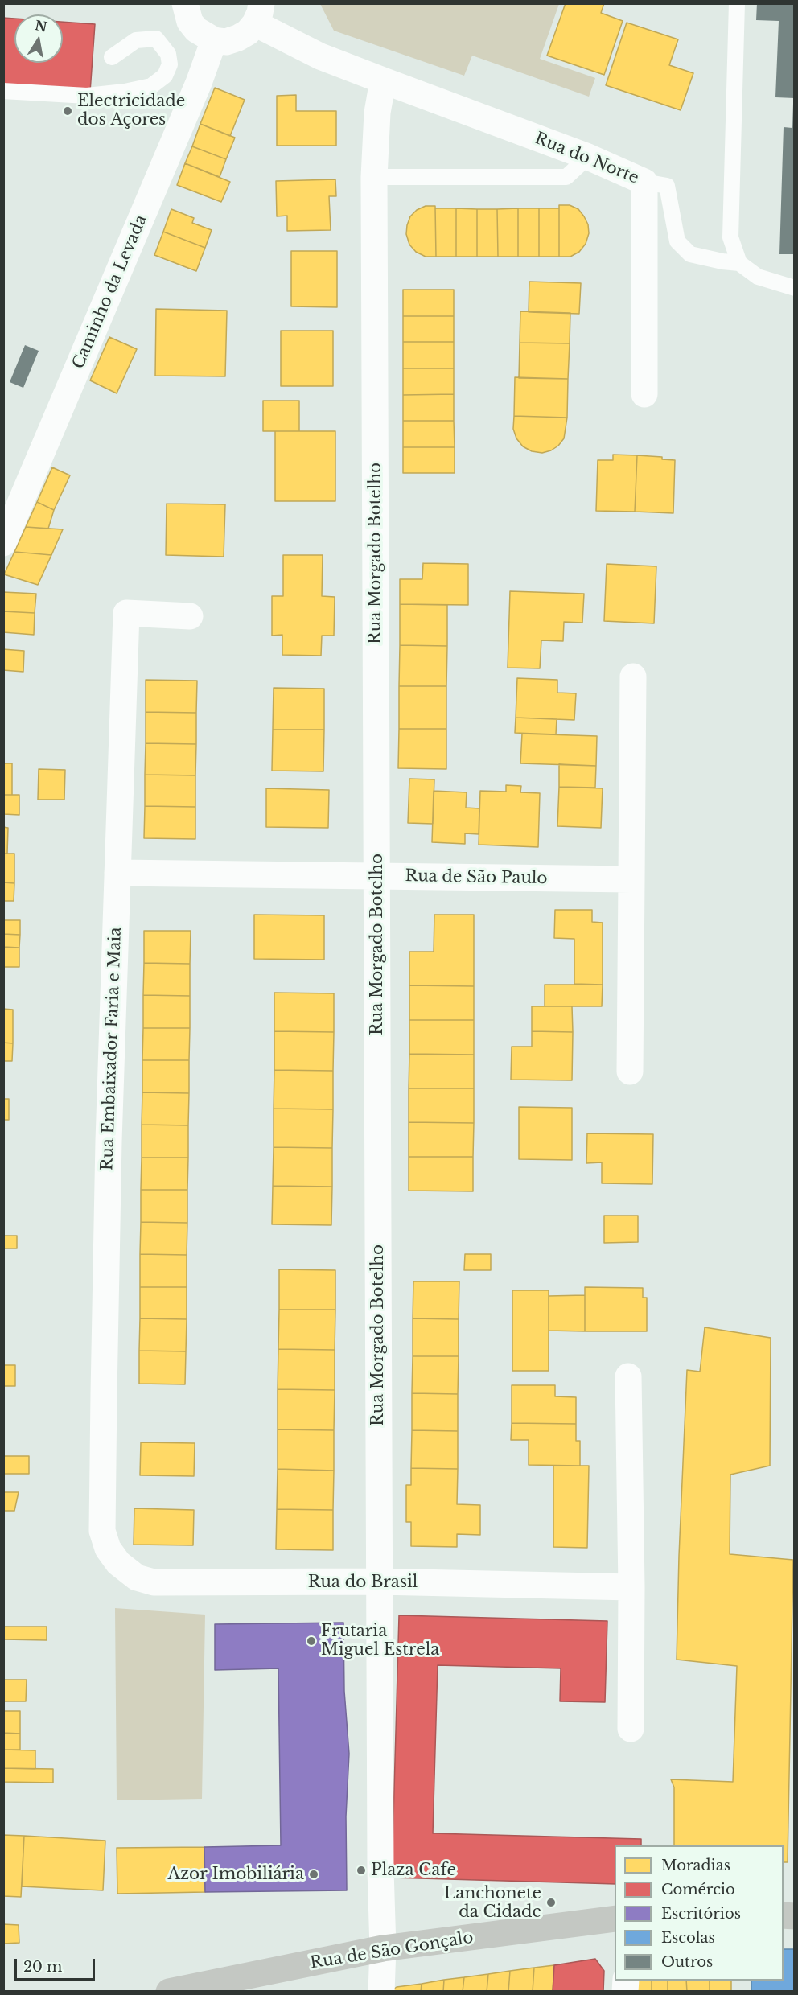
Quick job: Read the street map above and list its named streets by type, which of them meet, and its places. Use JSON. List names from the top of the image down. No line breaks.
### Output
{"streets":{"main road":["Rua de São Gonçalo"],"street":["Rua do Norte","Caminho da Levada","Rua Morgado Botelho","Rua de São Paulo","Rua Embaixador Faria e Maia","Rua do Brasil"]},"crossings":[["Rua do Norte","Rua Morgado Botelho"],["Rua Morgado Botelho","Rua de São Paulo"],["Rua Morgado Botelho","Rua do Brasil"],["Rua Morgado Botelho","Rua de São Gonçalo"],["Rua de São Paulo","Rua Embaixador Faria e Maia"],["Rua Embaixador Faria e Maia","Rua do Brasil"]],"places":["Electricidade dos Açores","Frutaria Miguel Estrela","Plaza Cafe","Azor Imobiliária","Lanchonete da Cidade"],"legend":["Moradias","Comércio","Escritórios","Escolas","Outros"],"scale_bar":"20 m","north":"top"}
